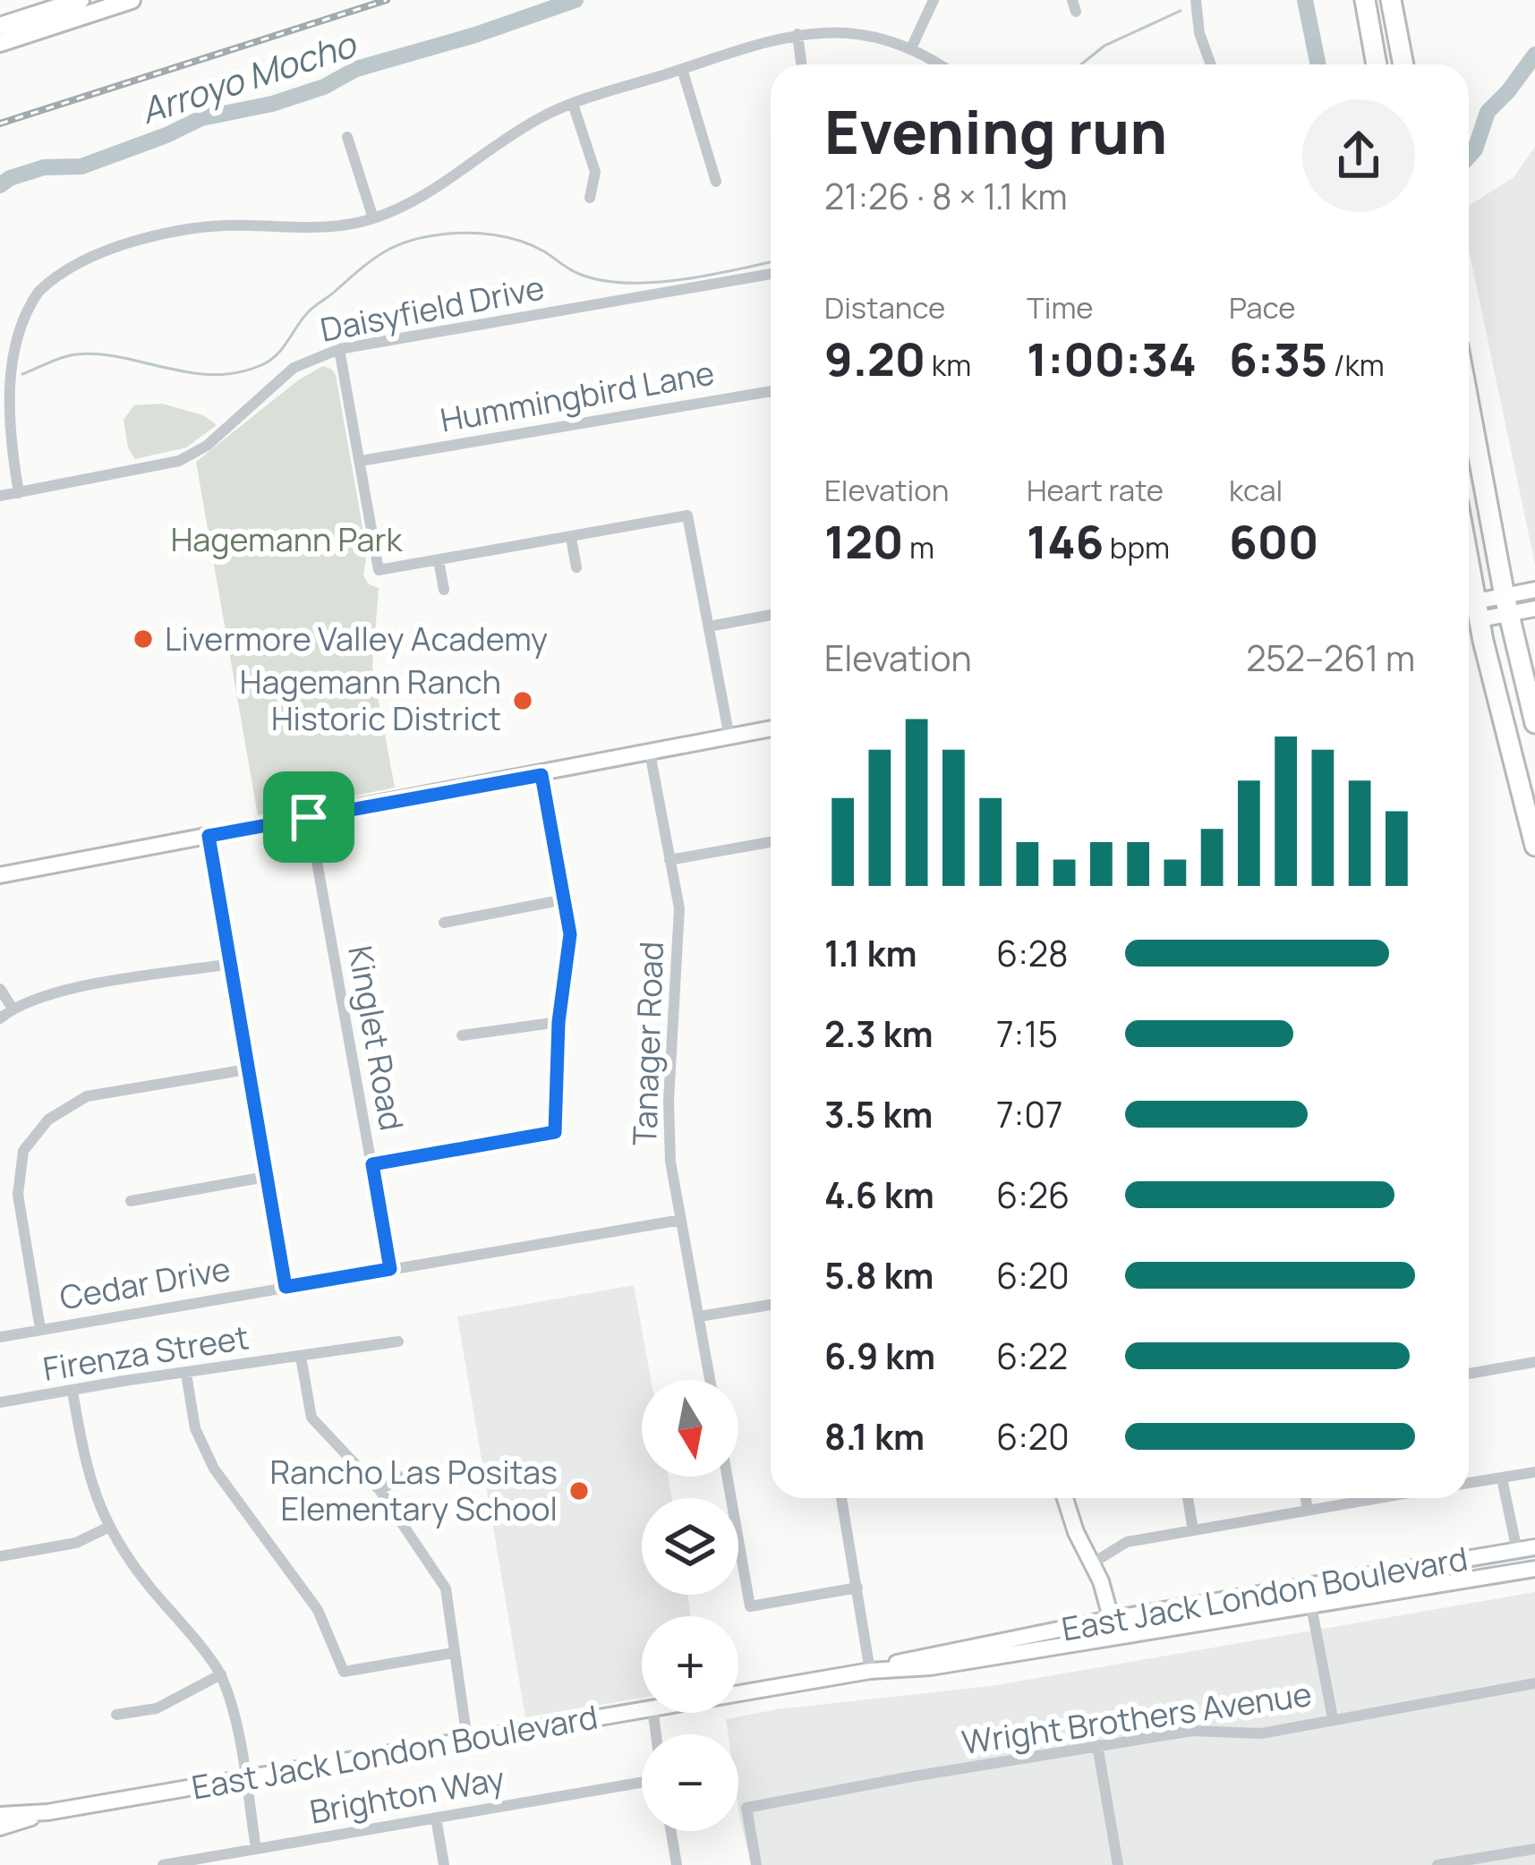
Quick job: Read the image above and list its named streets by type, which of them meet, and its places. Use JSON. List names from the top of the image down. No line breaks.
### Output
{"streets":{"main road":["East Jack London Boulevard"],"street":["Daisyfield Drive","Hummingbird Lane","Kinglet Road","Tanager Road","Cedar Drive","Firenza Street","Wright Brothers Avenue","Brighton Way"]},"crossings":[["Kinglet Road","Cedar Drive"],["Tanager Road","Cedar Drive"]],"water":["Arroyo Mocho"],"parks":["Hagemann Park"],"places":["Livermore Valley Academy","Hagemann Ranch Historic District","Rancho Las Positas Elementary School"],"north":"bottom","page":{"heading":["Evening run","21:26 · 8 × 1.1 km"],"stats":[["Distance","9.20 km"],["Time","1:00:34"],["Pace","6:35 /km"],["Elevation","120 m"],["Heart rate","146 bpm"],["kcal","600"]],"chart":["Elevation","252–261 m"],"list":[{"name":"1.1 km","note":"6:28"},{"name":"2.3 km","note":"7:15"},{"name":"3.5 km","note":"7:07"},{"name":"4.6 km","note":"6:26"},{"name":"5.8 km","note":"6:20"},{"name":"6.9 km","note":"6:22"},{"name":"8.1 km","note":"6:20"}],"map_buttons":["+","−"]}}
